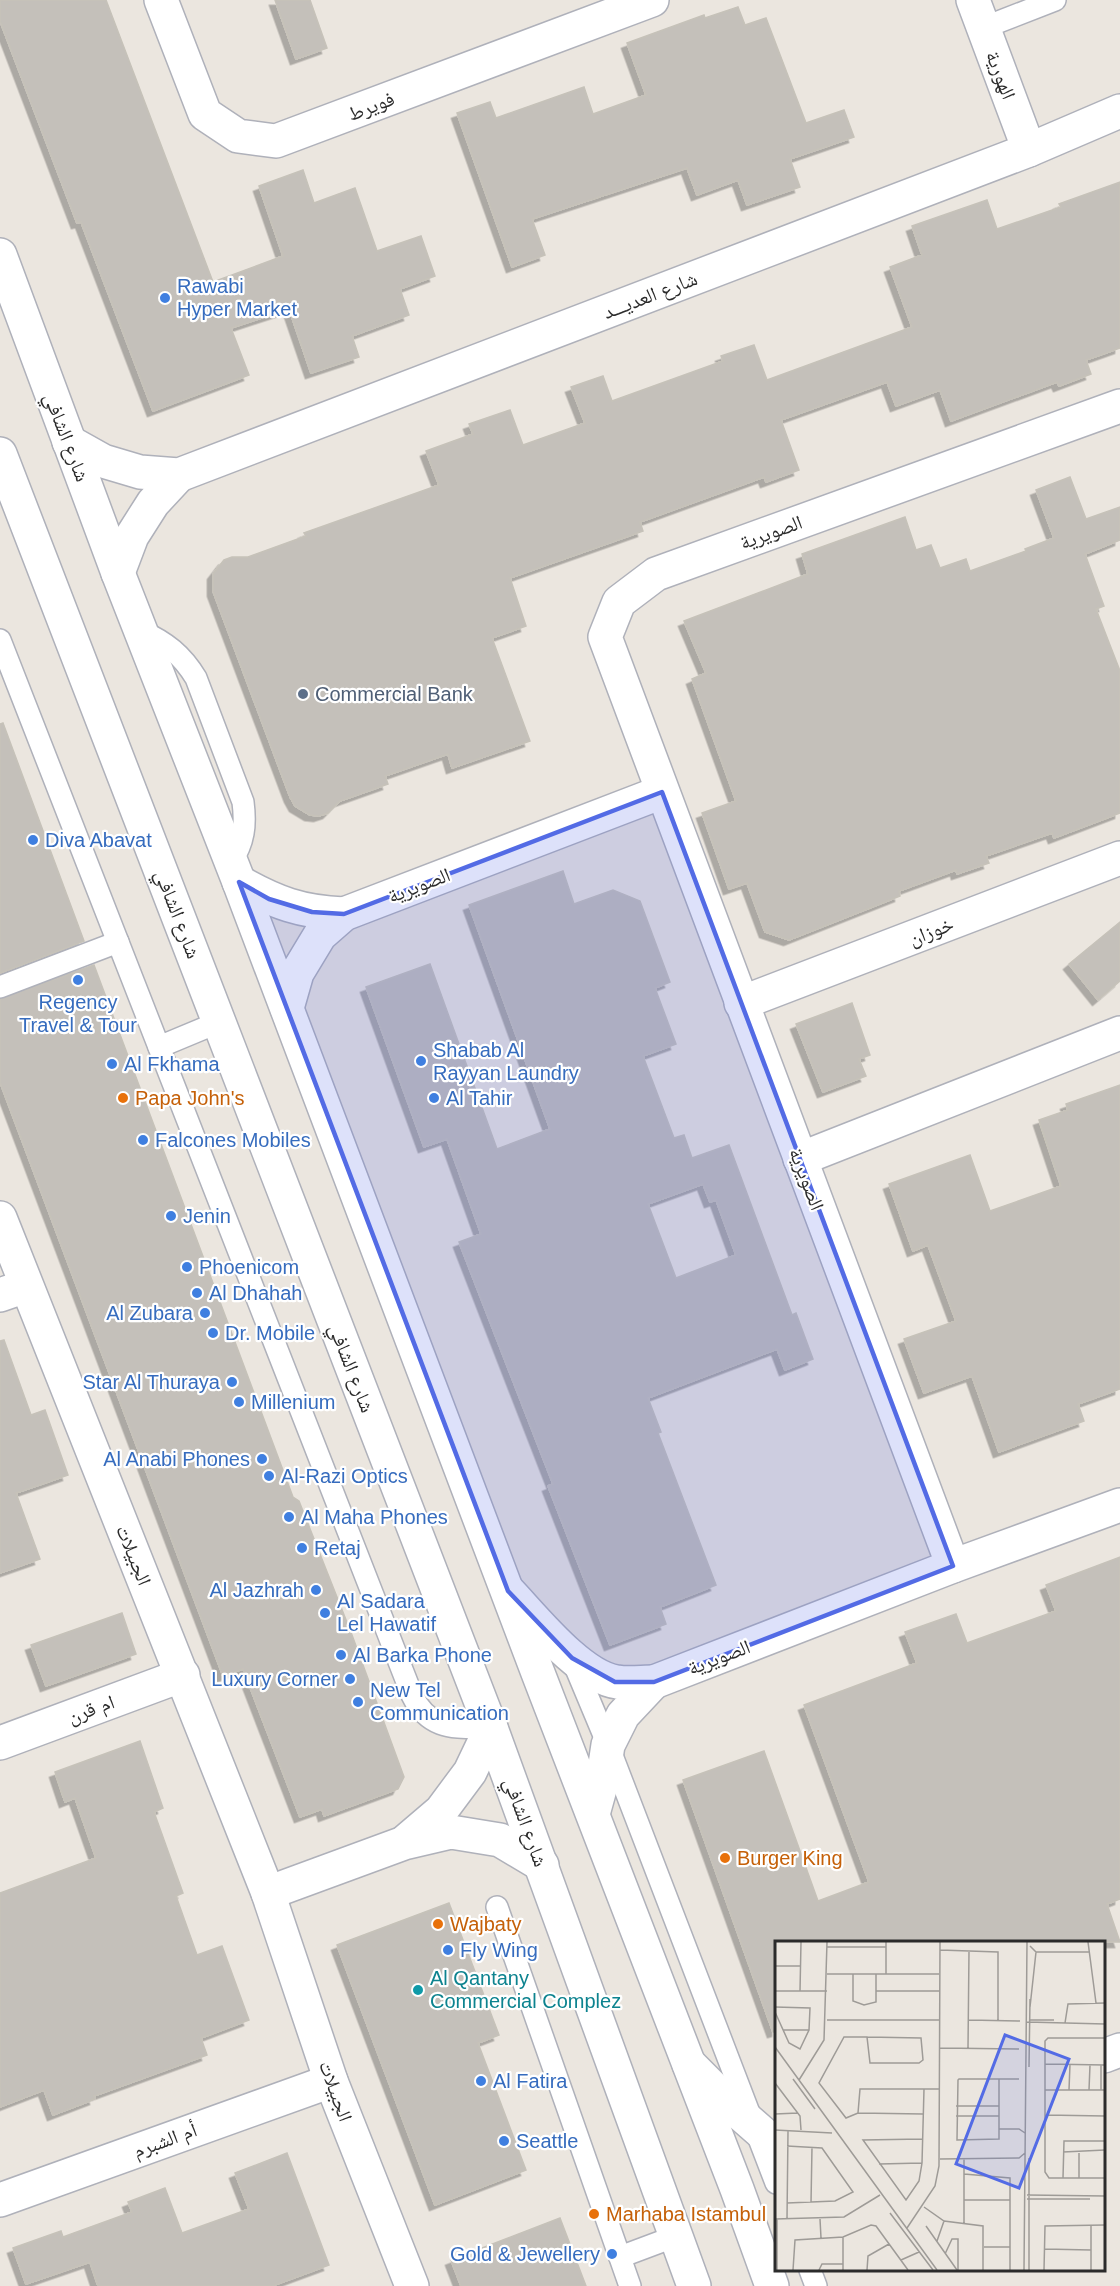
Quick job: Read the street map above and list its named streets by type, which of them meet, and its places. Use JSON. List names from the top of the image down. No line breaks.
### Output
{"streets":{"street":["الهورية","فويرط","شارع العديـــد","شارع الشافي","الصويرية","خوزان","الجبيلات","ام قرن","أم الشبرم"]},"crossings":[["الهورية","شارع العديـــد"],["شارع العديـــد","شارع الشافي"],["شارع الشافي","الصويرية"],["الصويرية","خوزان"],["الجبيلات","ام قرن"],["الجبيلات","أم الشبرم"]],"places":["Rawabi Hyper Market","Commercial Bank","Diva Abavat","Regency Travel & Tour","Shabab Al Rayyan Laundry","Al Fkhama","Papa John's","Al Tahir","Falcones Mobiles","Jenin","Phoenicom","Al Dhahah","Al Zubara","Dr. Mobile","Star Al Thuraya","Millenium","Al Anabi Phones","Al-Razi Optics","Al Maha Phones","Retaj","Al Jazhrah","Al Sadara Lel Hawatif","Al Barka Phone","Luxury Corner","New Tel Communication","Burger King","Wajbaty","Fly Wing","Al Qantany Commercial Complez","Al Fatira","Seattle","Marhaba Istambul","Gold & Jewellery"]}
